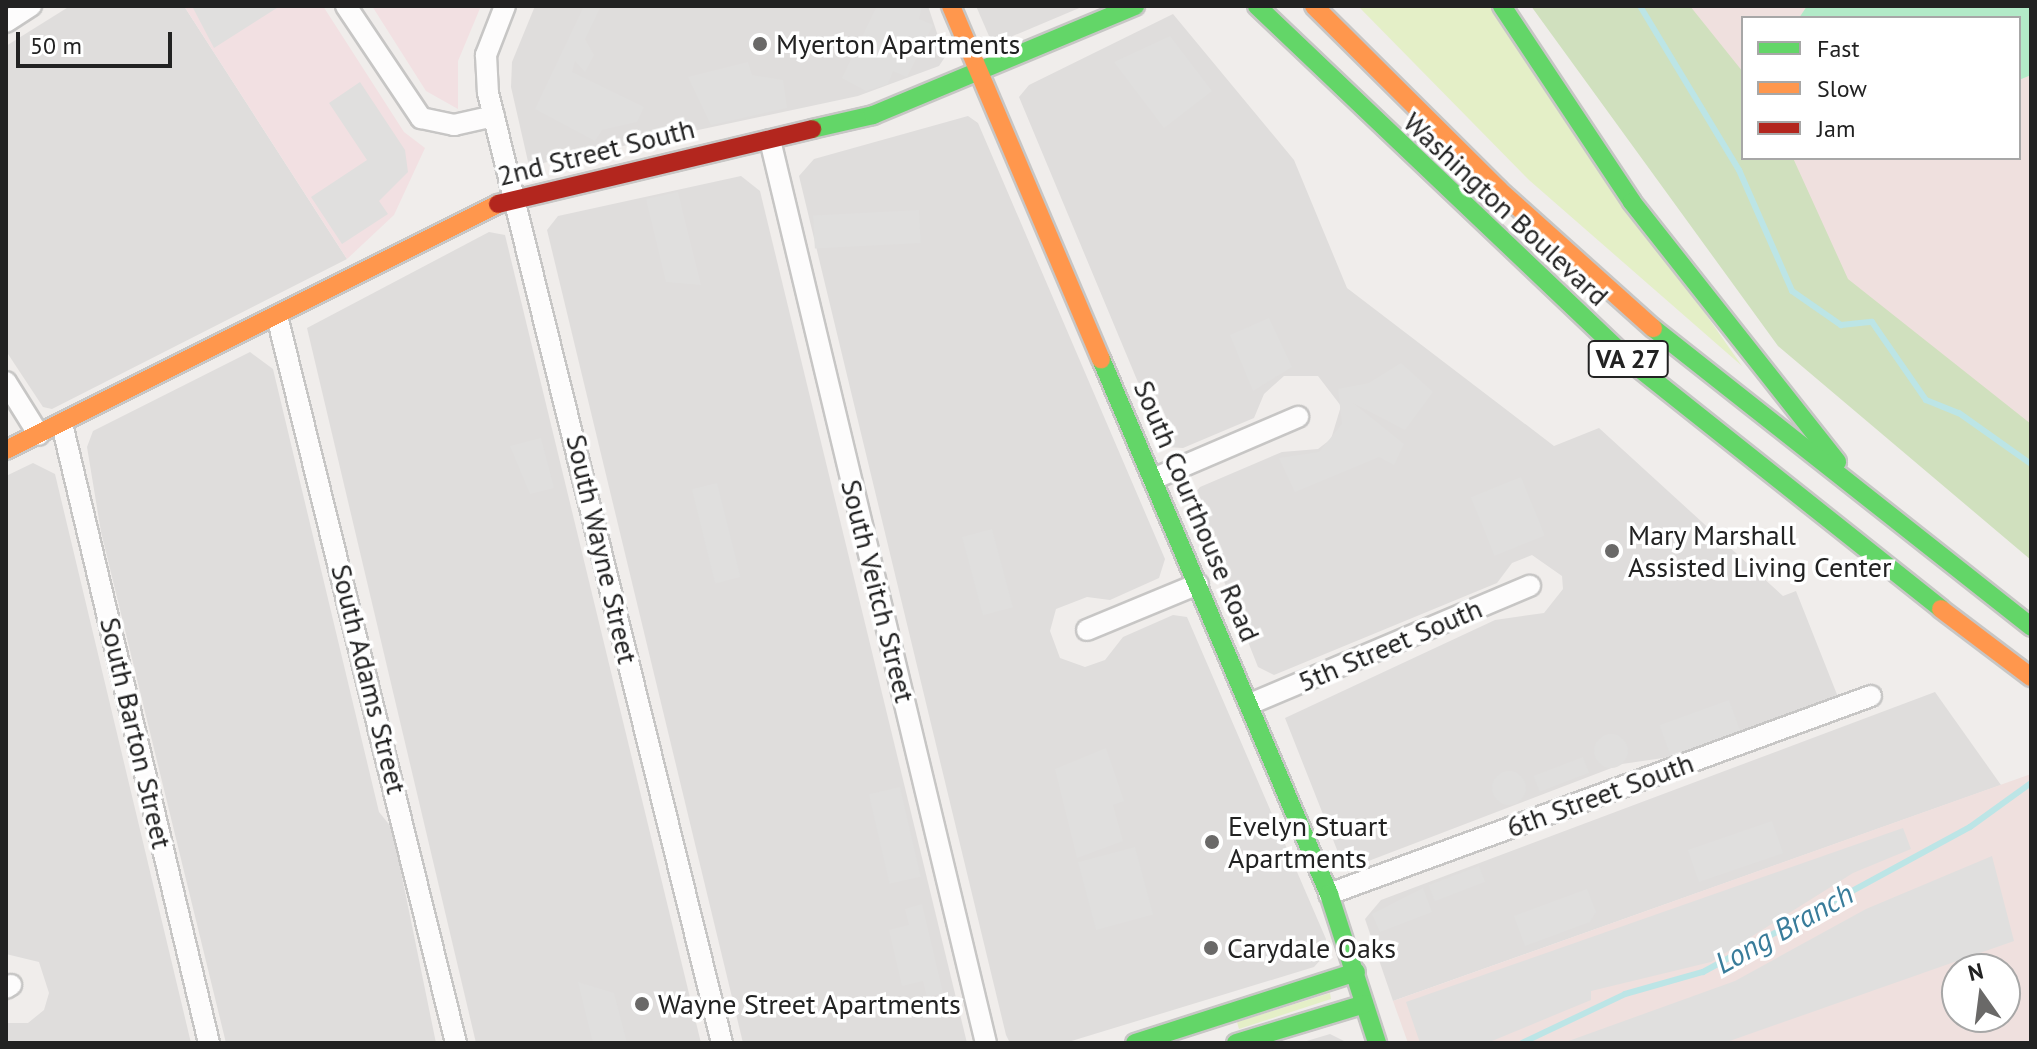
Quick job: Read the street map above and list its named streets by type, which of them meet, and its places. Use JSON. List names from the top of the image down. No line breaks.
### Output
{"streets":{"main road":["2nd Street South","Washington Boulevard","VA 27","South Courthouse Road"],"street":["South Wayne Street","South Veitch Street","5th Street South","South Adams Street","South Barton Street","6th Street South"]},"crossings":[["2nd Street South","South Courthouse Road"],["2nd Street South","South Wayne Street"],["2nd Street South","South Veitch Street"],["2nd Street South","South Adams Street"],["2nd Street South","South Barton Street"],["South Courthouse Road","5th Street South"],["South Courthouse Road","6th Street South"]],"water":["Long Branch"],"places":["Myerton Apartments","Mary Marshall Assisted Living Center","Evelyn Stuart Apartments","Carydale Oaks","Wayne Street Apartments"],"legend":["Fast","Slow","Jam"],"scale_bar":"50 m","north":"top"}
